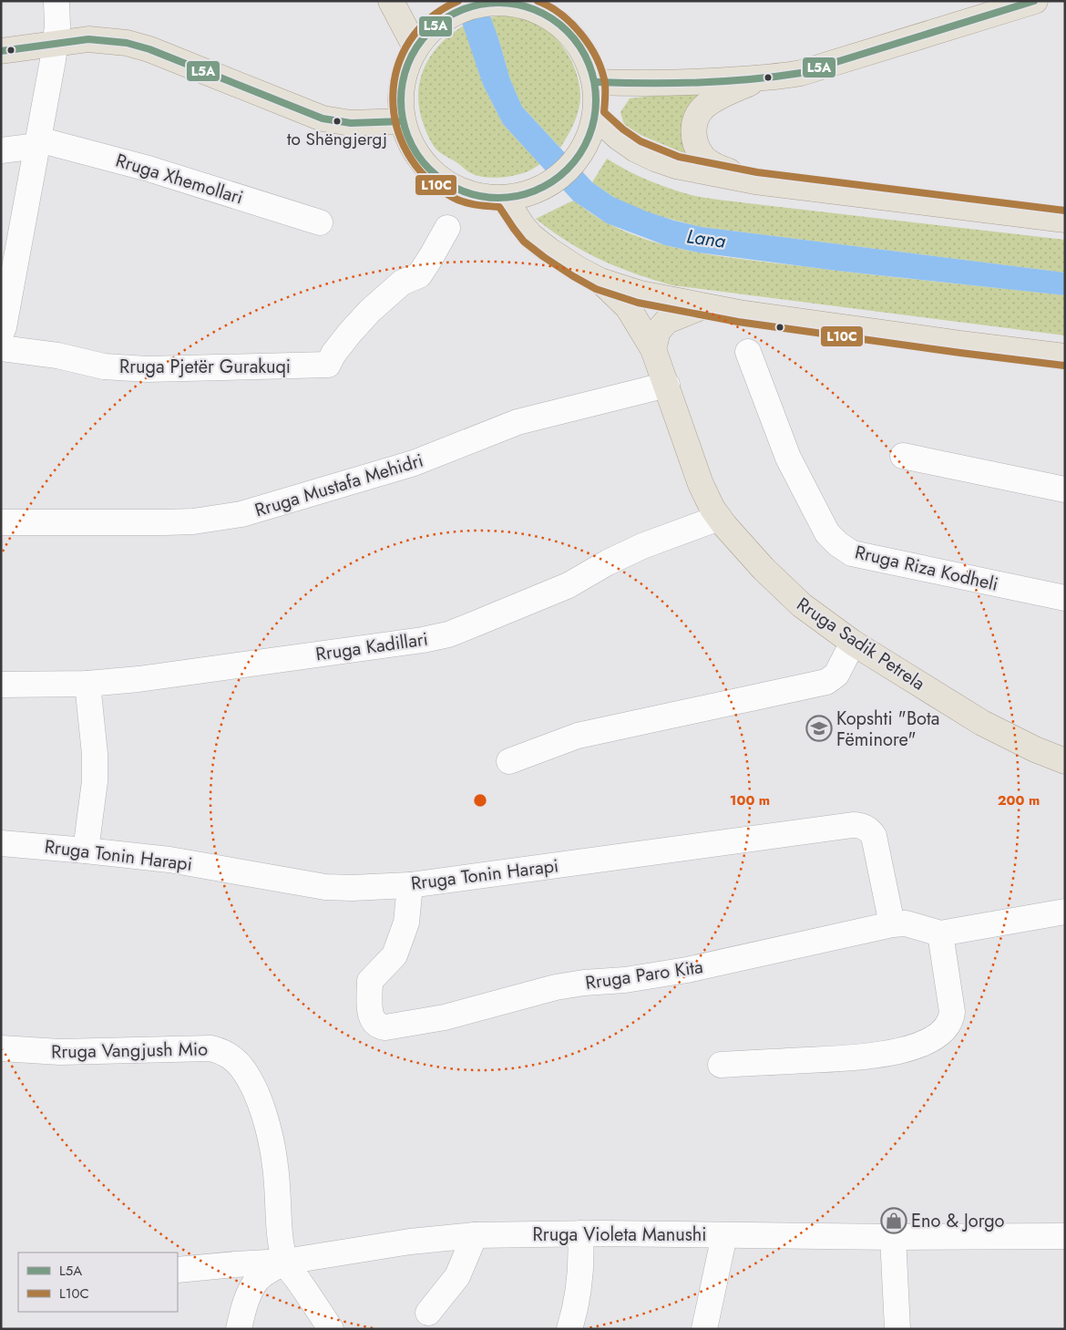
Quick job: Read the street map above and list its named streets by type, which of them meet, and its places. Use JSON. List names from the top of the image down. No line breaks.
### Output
{"streets":{"main road":["Rruga Sadik Petrela"],"street":["Rruga Xhemollari","Rruga Pjetër Gurakuqi","Rruga Mustafa Mehidri","Rruga Riza Kodheli","Rruga Kadillari","Rruga Tonin Harapi","Rruga Paro Kita","Rruga Vangjush Mio","Rruga Violeta Manushi"]},"crossings":[["Rruga Mustafa Mehidri","Rruga Sadik Petrela"],["Rruga Sadik Petrela","Rruga Kadillari"],["Rruga Tonin Harapi","Rruga Paro Kita"],["Rruga Vangjush Mio","Rruga Violeta Manushi"]],"water":["Lana"],"places":{"other":["to Shëngjergj"],"school or university":["Kopshti \"Bota Fëminore\""],"shop":["Eno & Jorgo"]},"lines":["transit line L5A","transit line L10C"],"legend":["L5A","L10C"],"rings":["100 m","200 m"]}
